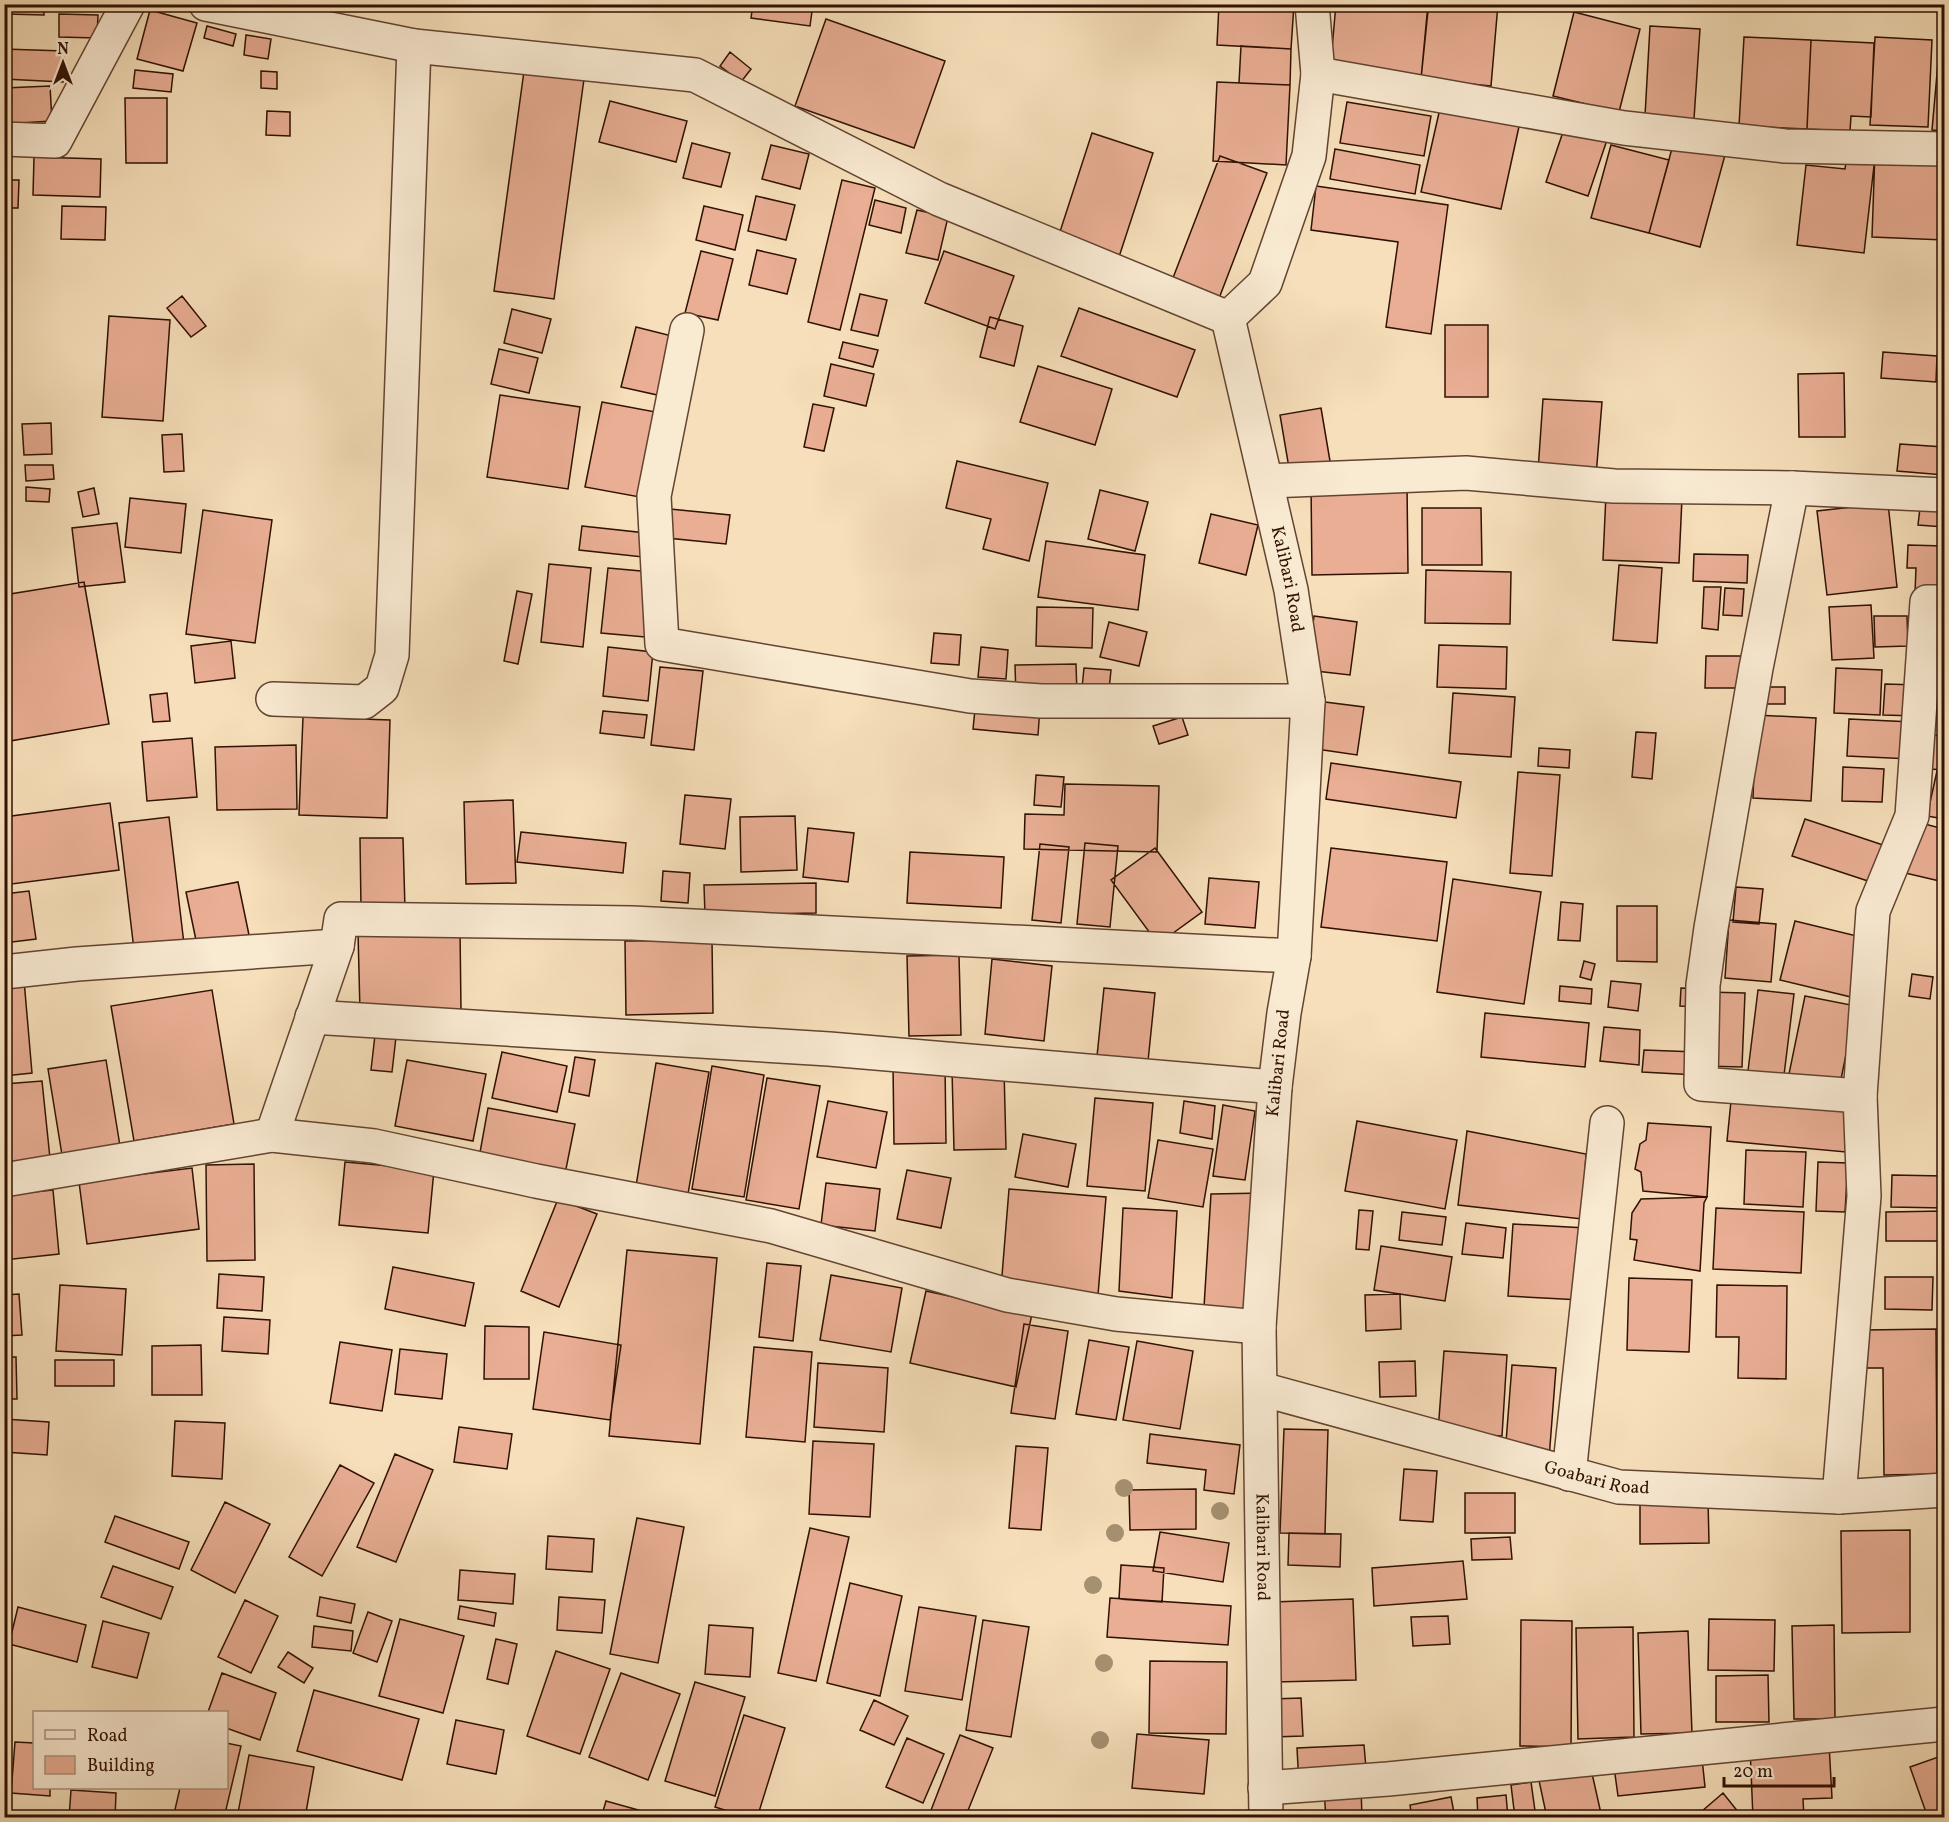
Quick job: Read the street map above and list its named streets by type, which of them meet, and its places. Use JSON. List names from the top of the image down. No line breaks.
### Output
{"streets":{"street":["Kalibari Road","Goabari Road"]},"crossings":[["Kalibari Road","Goabari Road"]],"legend":["Road","Building"],"scale_bar":"20 m","north":"top"}
